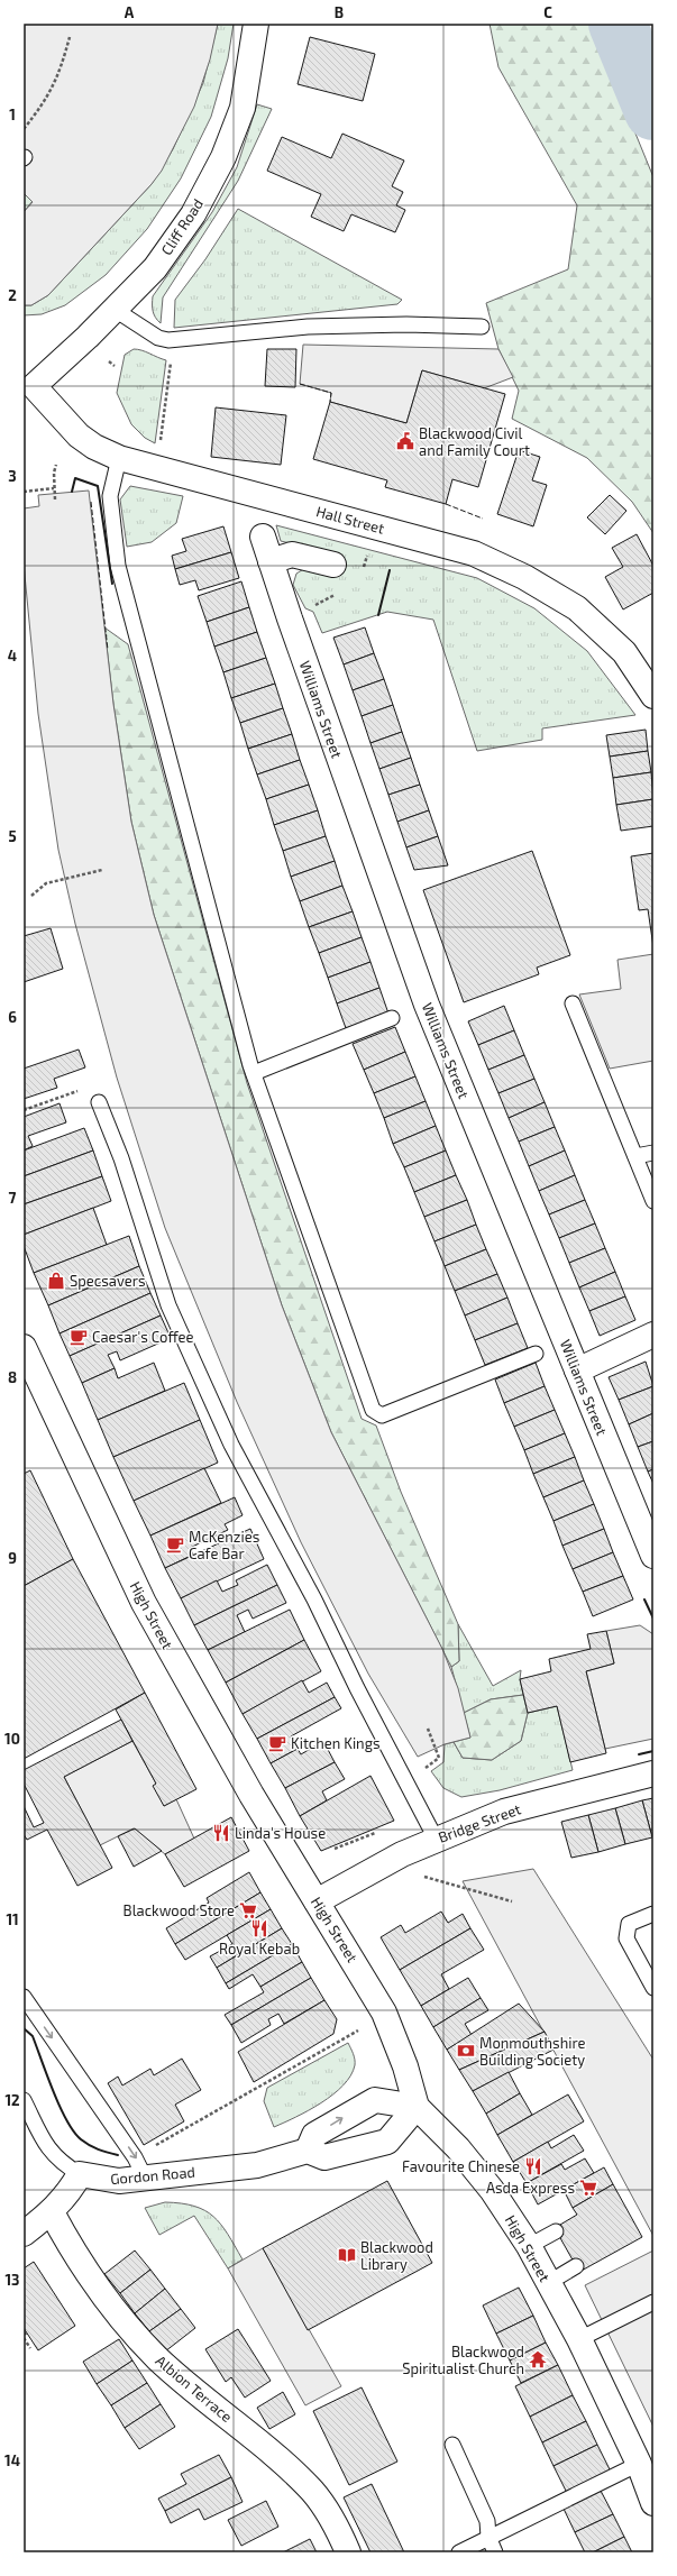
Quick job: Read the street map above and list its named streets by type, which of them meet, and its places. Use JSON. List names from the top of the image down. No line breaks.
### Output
{"streets":{"street":["Cliff Road","Hall Street","Williams Street","High Street","Bridge Street","Gordon Road","Albion Terrace"]},"crossings":[["Cliff Road","Hall Street"],["High Street","Bridge Street"]],"places":{"public building":["Blackwood Civil and Family Court"],"shop":["Specsavers"],"cafe":["Caesar's Coffee","McKenzies Cafe Bar","Kitchen Kings"],"restaurant":["Linda's House","Royal Kebab","Favourite Chinese"],"supermarket":["Blackwood Store","Asda Express"],"bank":["Monmouthshire Building Society"],"library":["Blackwood Library"],"temple":["Blackwood Spiritualist Church"]},"grid":{"columns":["A","B","C"],"rows":["1","2","3","4","5","6","7","8","9","10","11","12","13","14"]}}
